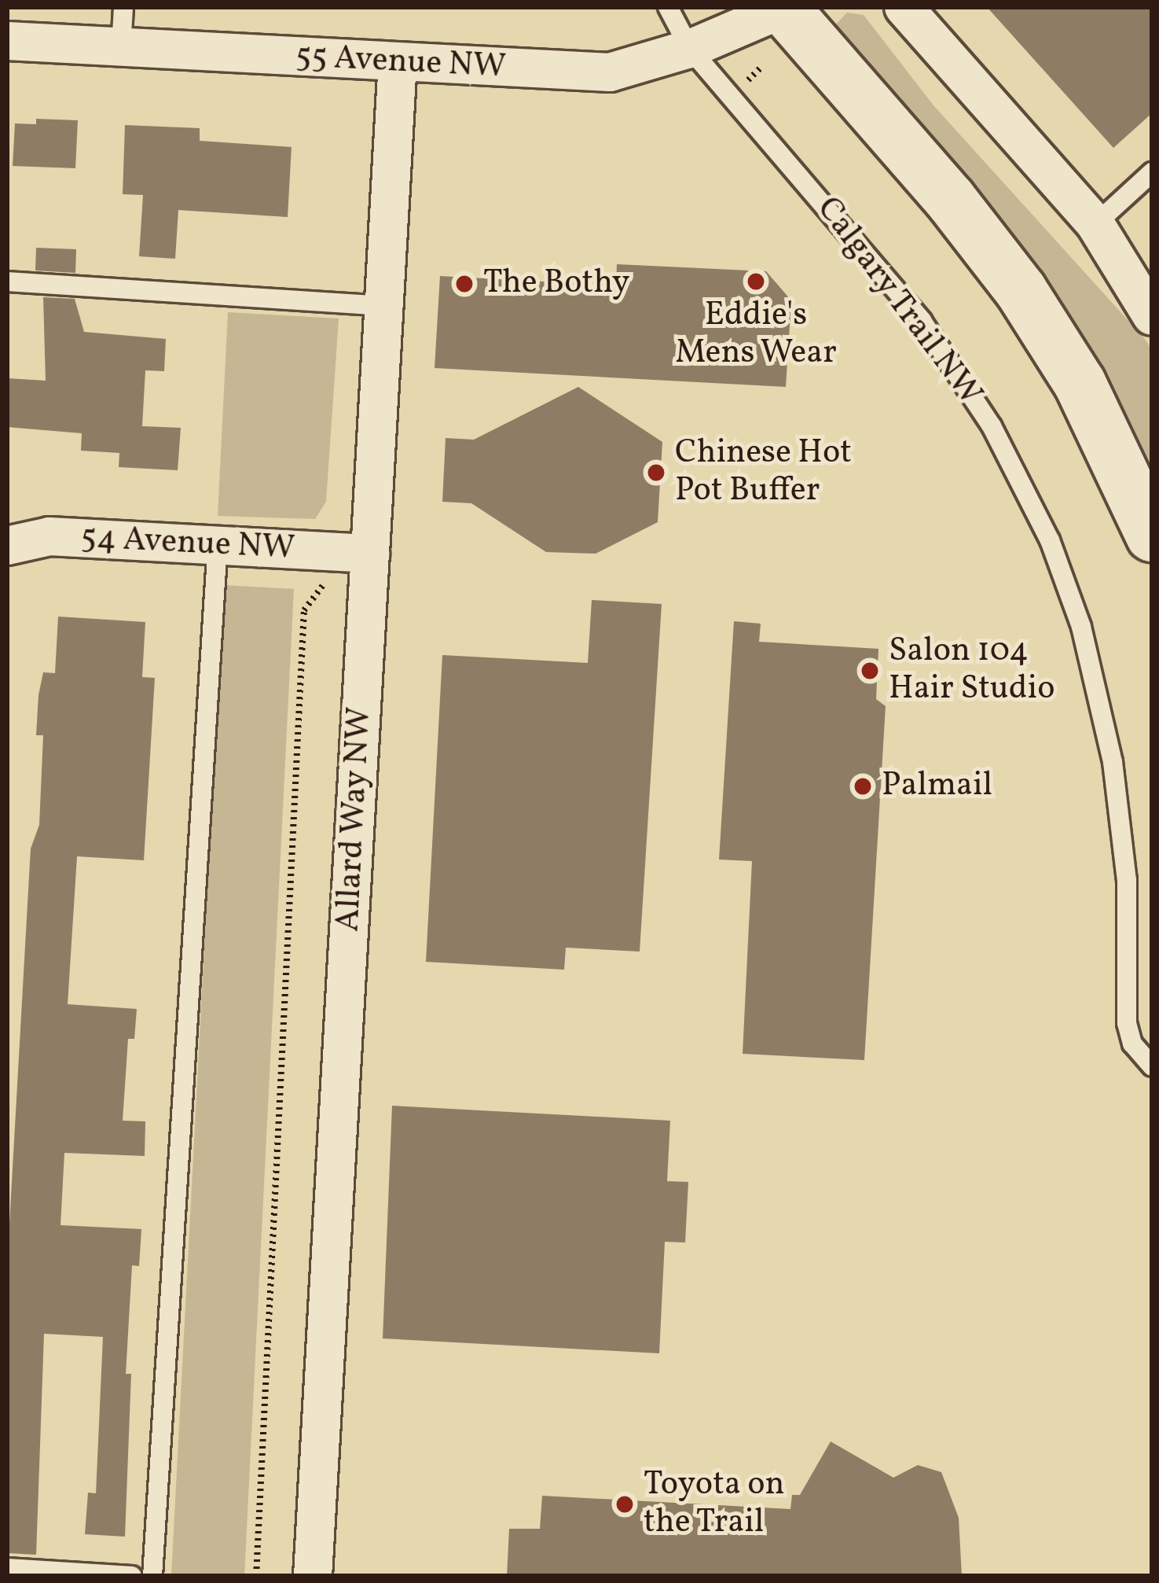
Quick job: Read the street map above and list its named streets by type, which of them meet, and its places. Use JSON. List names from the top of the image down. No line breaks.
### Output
{"streets":{"street":["55 Avenue NW","54 Avenue NW","Allard Way NW"],"lane":["Calgary Trail NW"]},"crossings":[["55 Avenue NW","Calgary Trail NW"],["55 Avenue NW","Allard Way NW"],["54 Avenue NW","Allard Way NW"]],"places":["Eddie's Mens Wear","The Bothy","Chinese Hot Pot Buffer","Salon 104 Hair Studio","Palmail","Toyota on the Trail"]}
